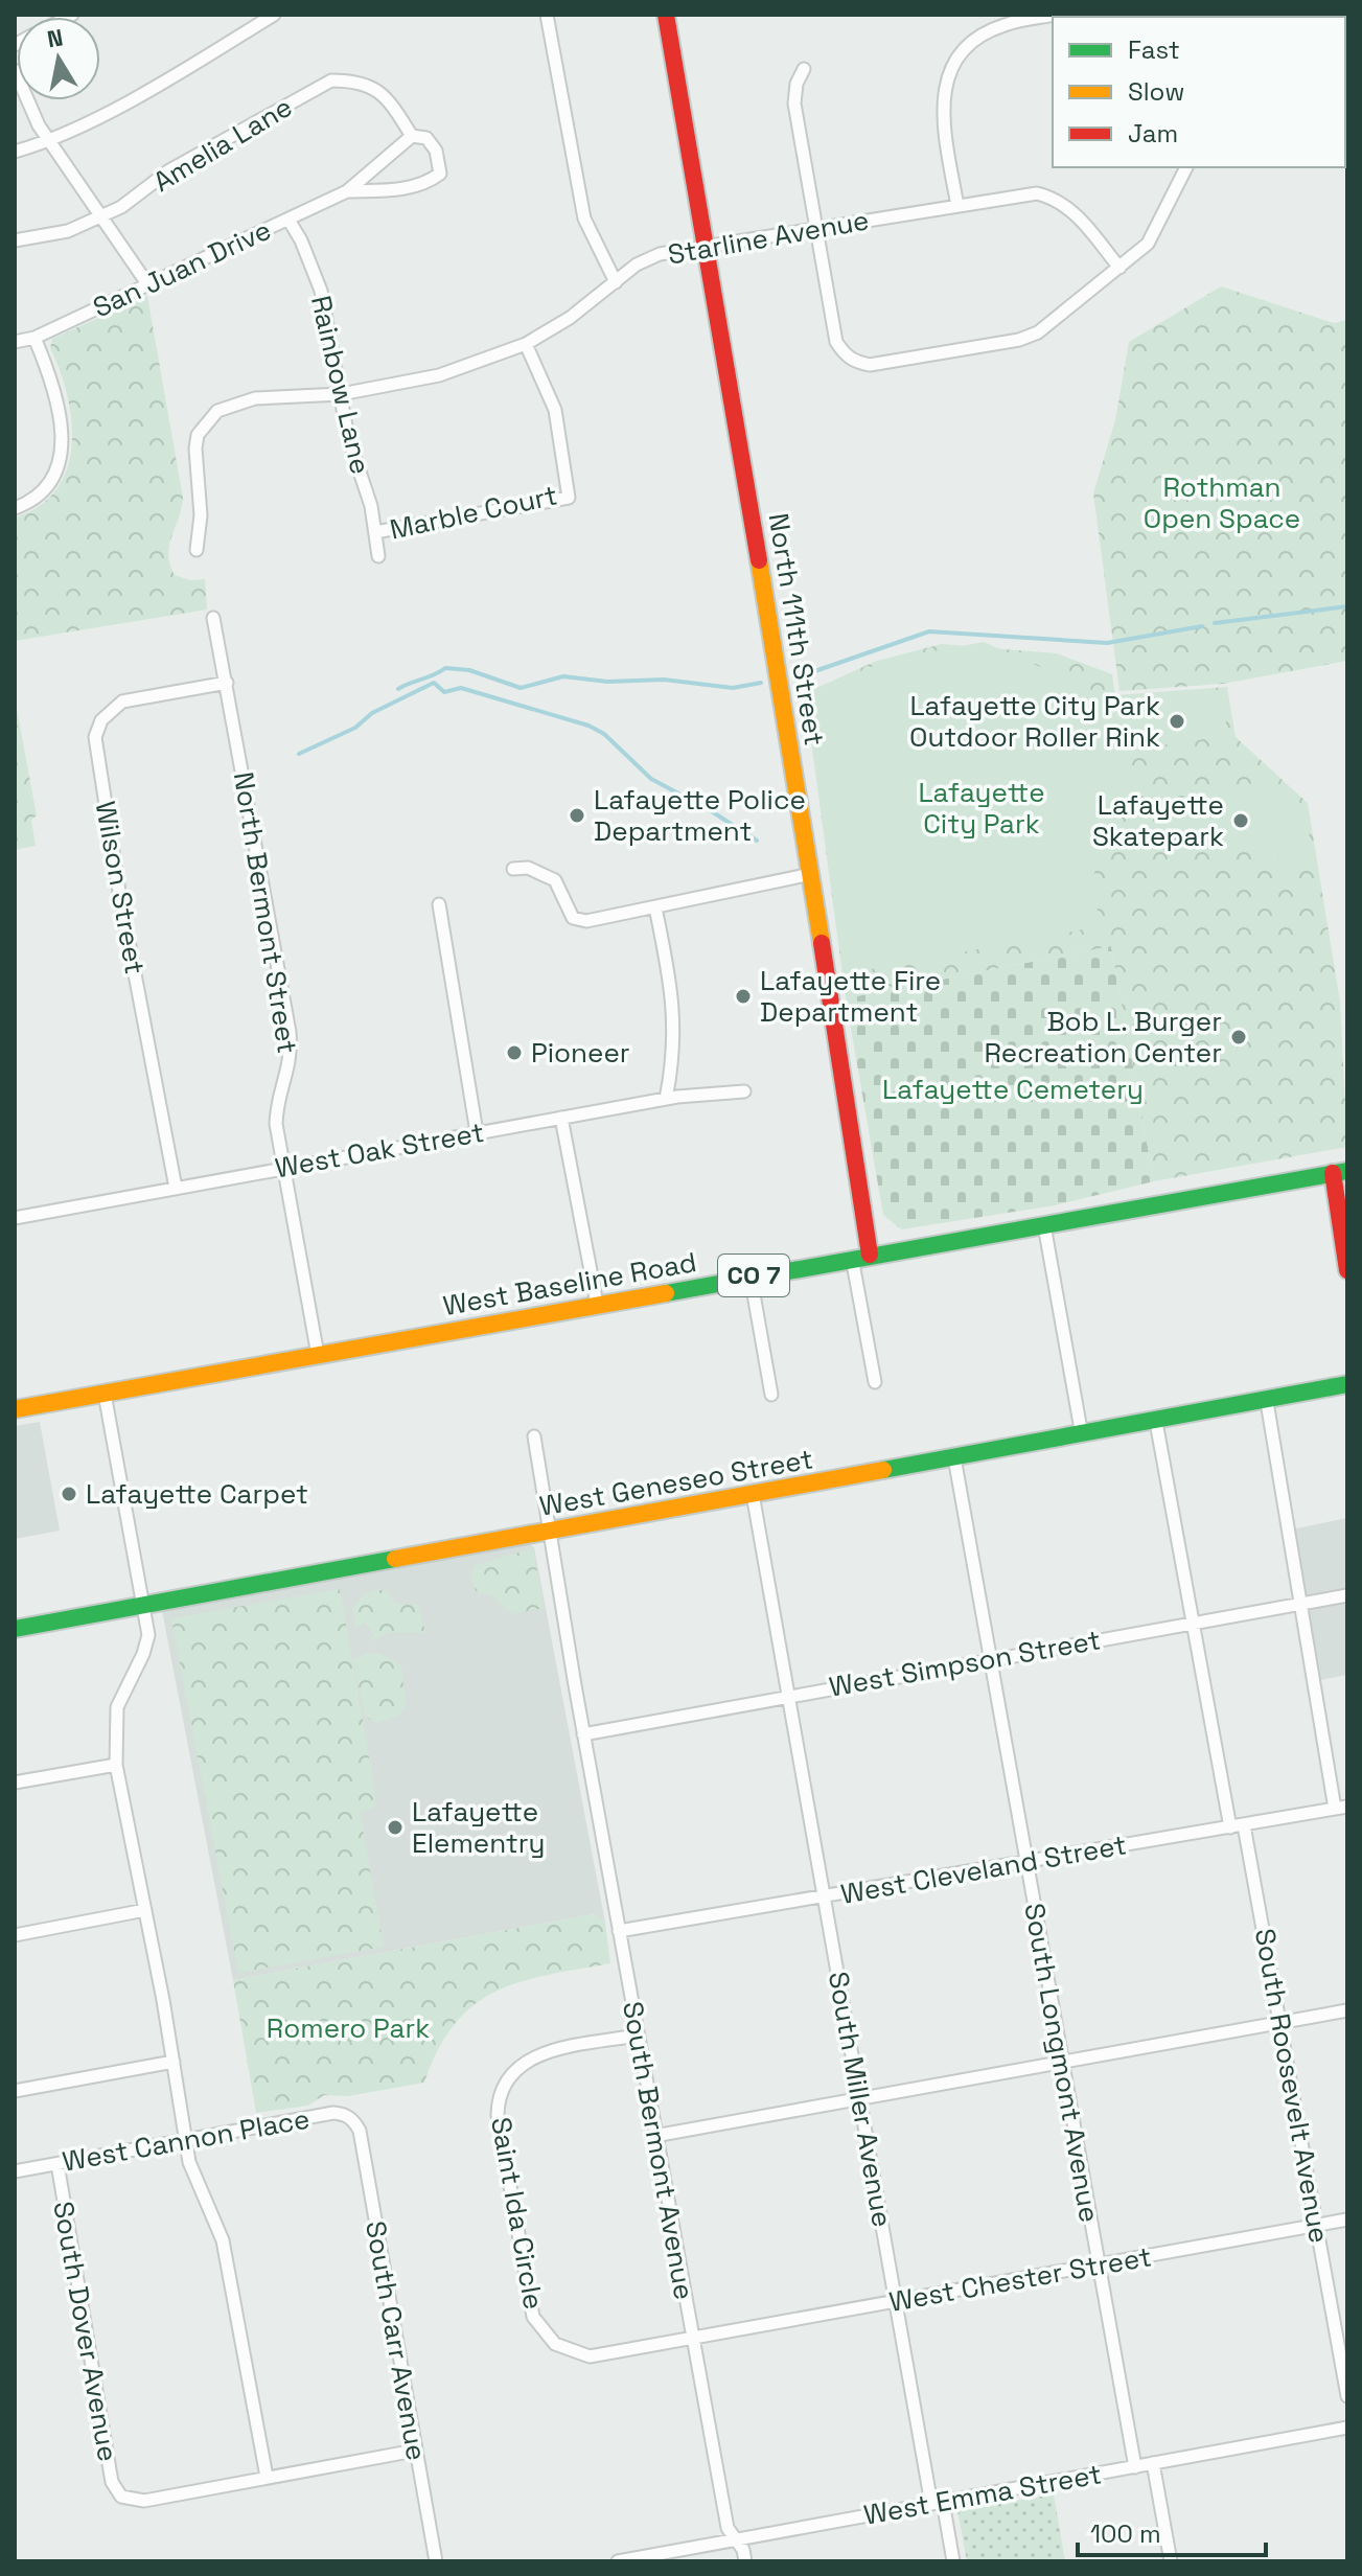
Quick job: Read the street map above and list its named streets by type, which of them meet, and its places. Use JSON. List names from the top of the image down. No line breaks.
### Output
{"streets":{"street":["Amelia Lane","Starline Avenue","San Juan Drive","Rainbow Lane","Marble Court","North 111th Street","Wilson Street","North Bermont Street","West Oak Street","CO 7","West Baseline Road","West Geneseo Street","West Simpson Street","West Cleveland Street","South Longmont Avenue","South Roosevelt Avenue","South Miller Avenue","West Cannon Place","South Bermont Avenue","Saint Ida Circle","West Chester Street","South Dover Avenue","South Carr Avenue","West Emma Street"]},"crossings":[["Amelia Lane","San Juan Drive"],["Starline Avenue","Rainbow Lane"],["Starline Avenue","Marble Court"],["Starline Avenue","North 111th Street"],["San Juan Drive","Rainbow Lane"],["Rainbow Lane","Marble Court"],["North 111th Street","West Baseline Road"],["Wilson Street","North Bermont Street"],["Wilson Street","West Oak Street"],["North Bermont Street","West Oak Street"],["North Bermont Street","West Baseline Road"],["West Geneseo Street","South Longmont Avenue"],["West Geneseo Street","South Miller Avenue"],["West Geneseo Street","South Bermont Avenue"],["West Simpson Street","South Longmont Avenue"],["West Simpson Street","South Miller Avenue"],["West Simpson Street","South Bermont Avenue"],["West Cleveland Street","South Longmont Avenue"],["West Cleveland Street","South Roosevelt Avenue"],["West Cleveland Street","South Miller Avenue"],["West Cleveland Street","South Bermont Avenue"],["South Longmont Avenue","West Chester Street"],["South Longmont Avenue","West Emma Street"],["South Roosevelt Avenue","West Chester Street"],["South Miller Avenue","West Chester Street"],["South Miller Avenue","West Emma Street"],["West Cannon Place","South Dover Avenue"],["West Cannon Place","South Carr Avenue"],["South Bermont Avenue","Saint Ida Circle"],["South Bermont Avenue","West Chester Street"],["South Bermont Avenue","West Emma Street"],["Saint Ida Circle","West Chester Street"]],"parks":["Rothman Open Space","Lafayette City Park","Lafayette Cemetery","Romero Park"],"places":["Lafayette City Park Outdoor Roller Rink","Lafayette Police Department","Lafayette Skatepark","Lafayette Fire Department","Bob L. Burger Recreation Center","Pioneer","Lafayette Carpet","Lafayette Elementry"],"legend":["Fast","Slow","Jam"],"scale_bar":"100 m","north":"top"}
